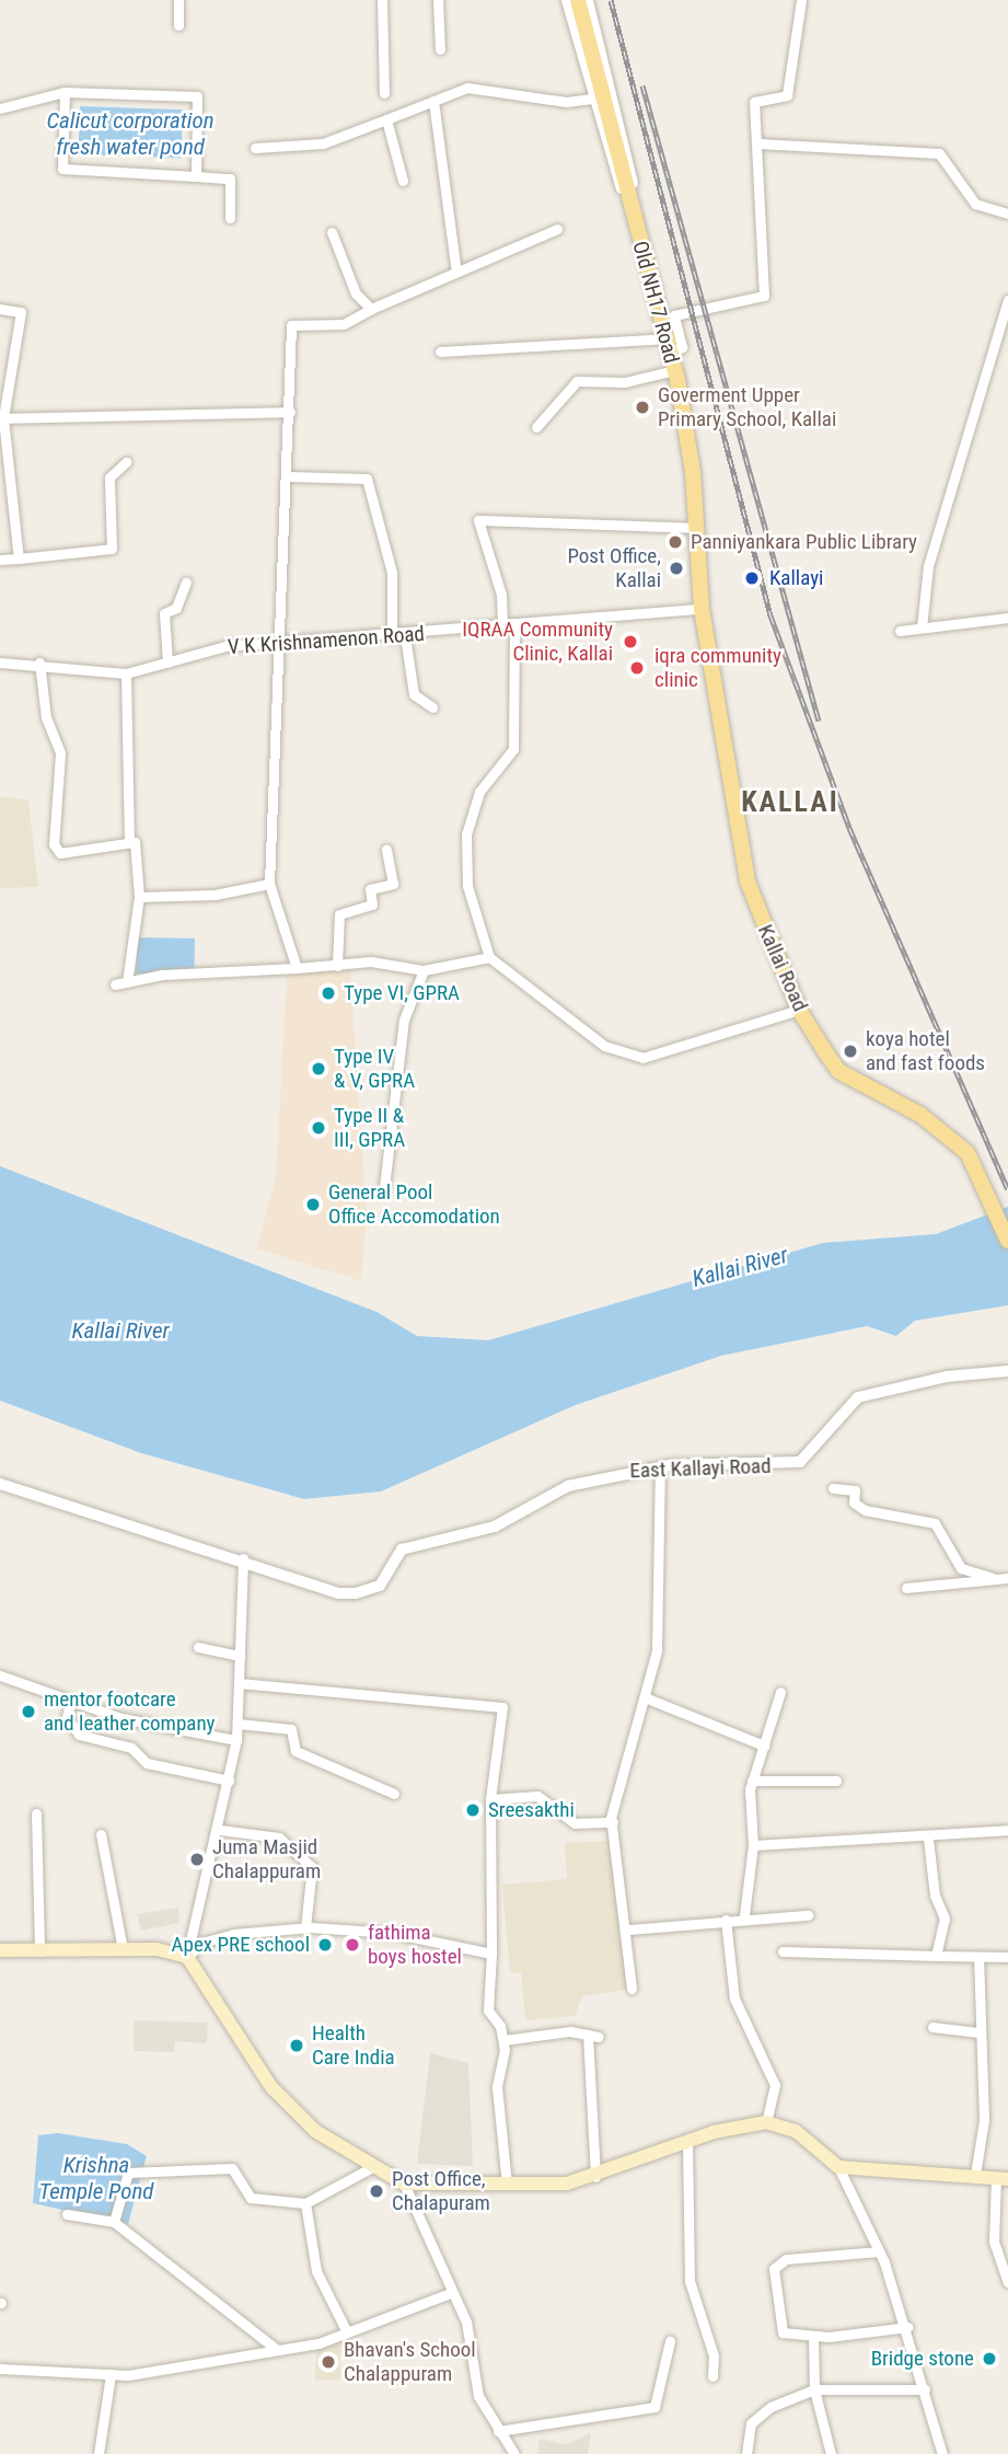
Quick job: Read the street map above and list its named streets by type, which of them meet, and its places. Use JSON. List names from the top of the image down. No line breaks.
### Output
{"streets":{"main road":["Old NH17 Road","Kallai Road"],"street":["V K Krishnamenon Road","East Kallayi Road"]},"crossings":[["Old NH17 Road","V K Krishnamenon Road"],["Old NH17 Road","Kallai Road"],["V K Krishnamenon Road","Kallai Road"]],"districts":["KALLAI"],"water":["Calicut corporation fresh water pond","Kallai River","Krishna Temple Pond"],"places":["Goverment Upper Primary School, Kallai","Panniyankara Public Library","Post Office, Kallai","Kallayi","IQRAA Community Clinic, Kallai","iqra community clinic","Type VI, GPRA","koya hotel and fast foods","Type IV & V, GPRA","Type II & III, GPRA","General Pool Office Accomodation","mentor footcare and leather company","Sreesakthi","Juma Masjid Chalappuram","Apex PRE school","fathima boys hostel","Health Care India","Post Office, Chalapuram","Bridge stone","Bhavan's School Chalappuram"]}
